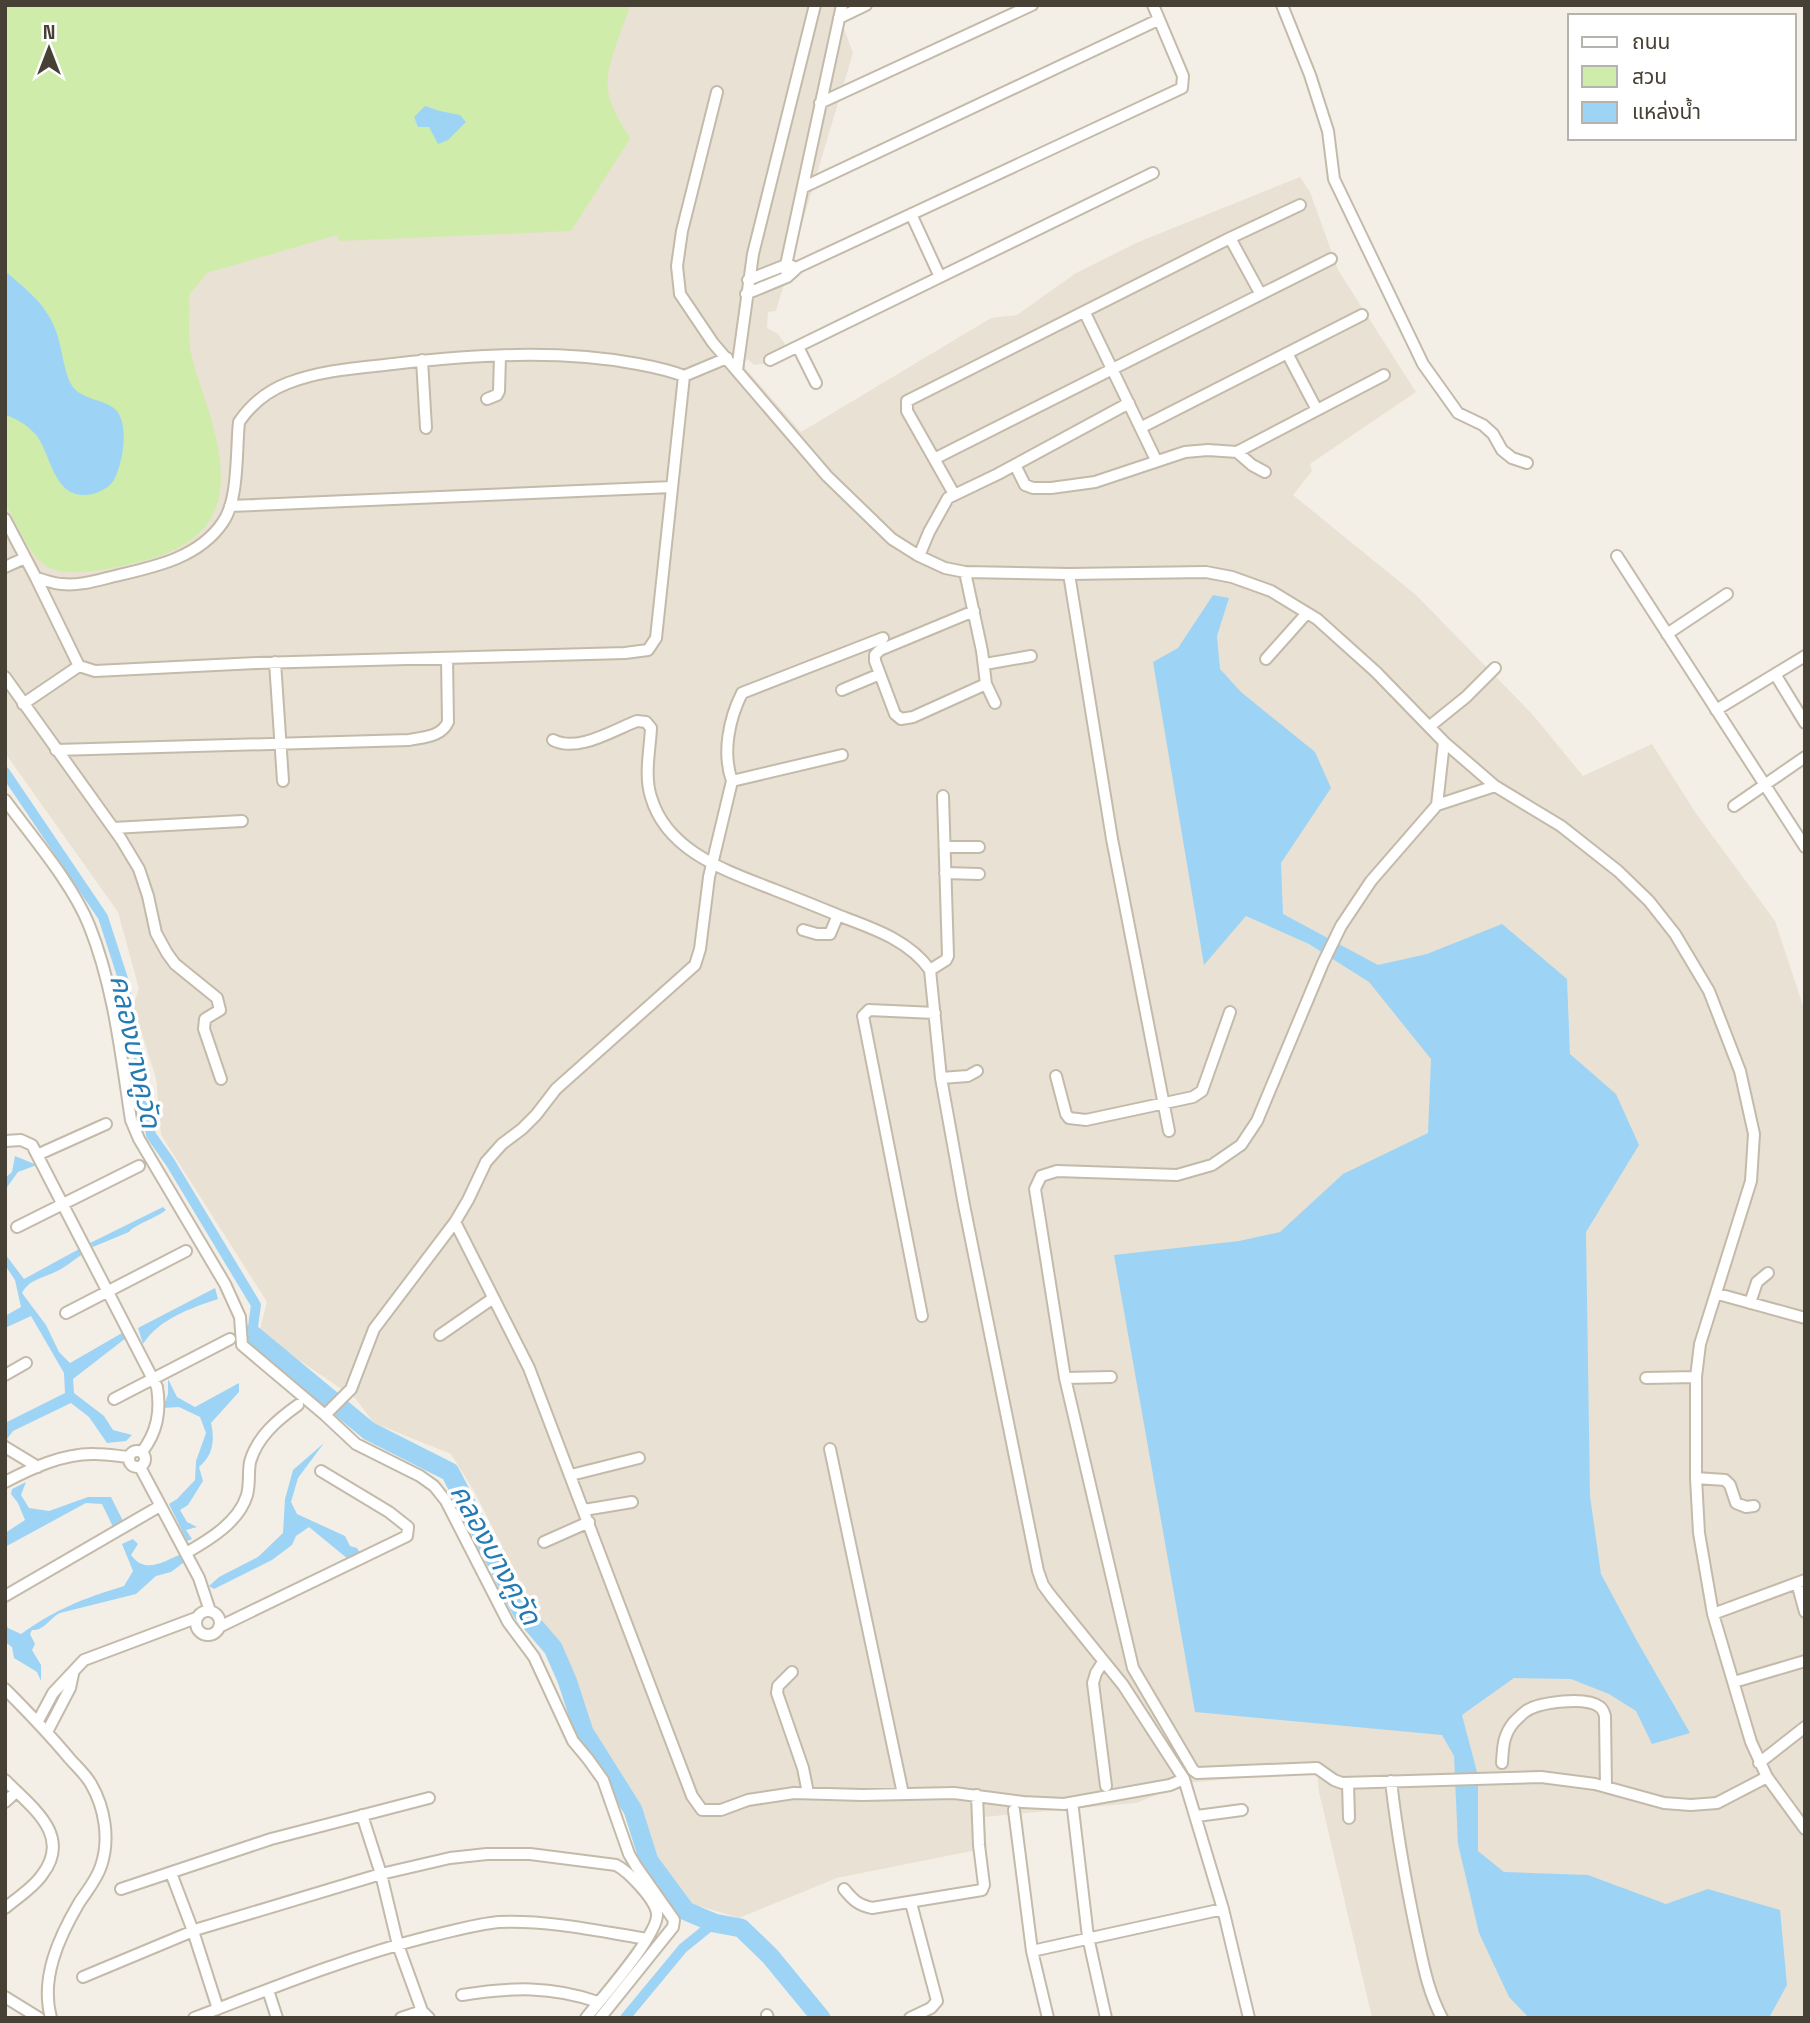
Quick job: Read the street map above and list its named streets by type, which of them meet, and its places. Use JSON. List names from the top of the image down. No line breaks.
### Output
{"water":["คลองบางคูวัด"],"legend":["ถนน","สวน","แหล่งน้ำ"],"north":"top"}
